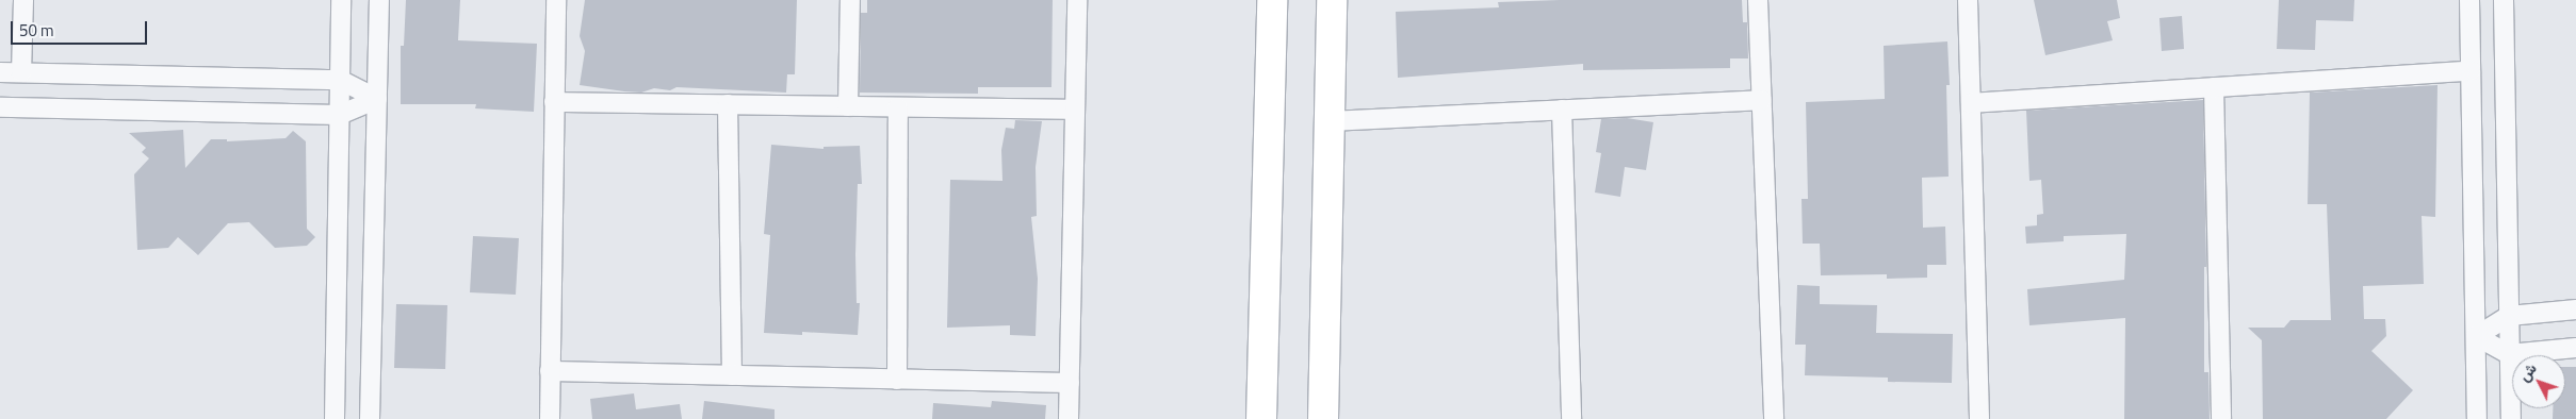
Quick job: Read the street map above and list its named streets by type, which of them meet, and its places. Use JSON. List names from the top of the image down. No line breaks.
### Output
{"scale_bar":"50 m","north":"top left"}
